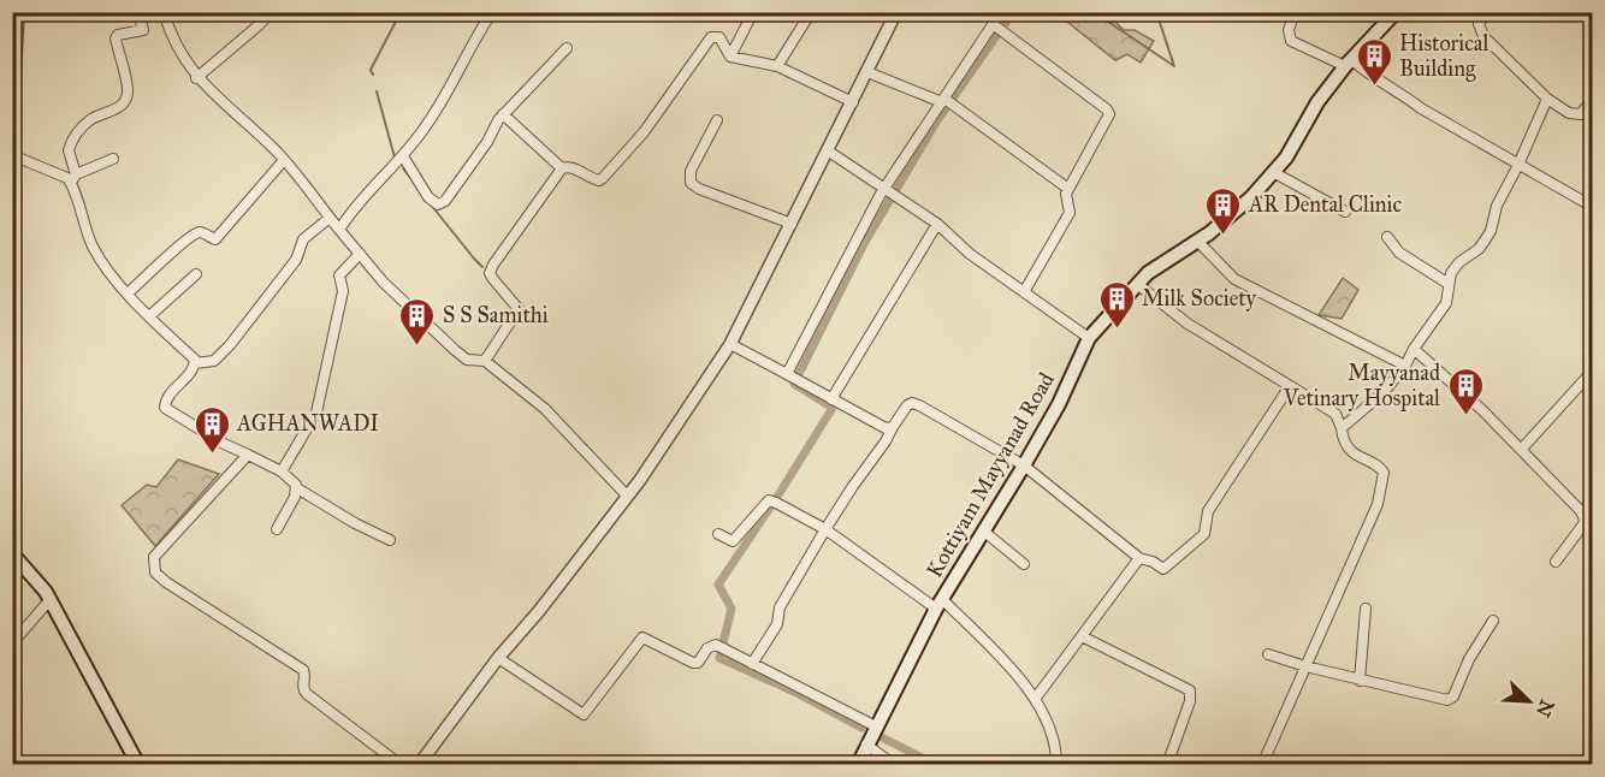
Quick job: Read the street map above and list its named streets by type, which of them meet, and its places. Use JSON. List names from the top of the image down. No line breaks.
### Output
{"streets":{"main road":["Kottiyam Mayyanad Road"]},"places":{"building":["Historical Building","AR Dental Clinic","Milk Society","S S Samithi","Mayyanad Vetinary Hospital","AGHANWADI"]},"north":"bottom right"}
